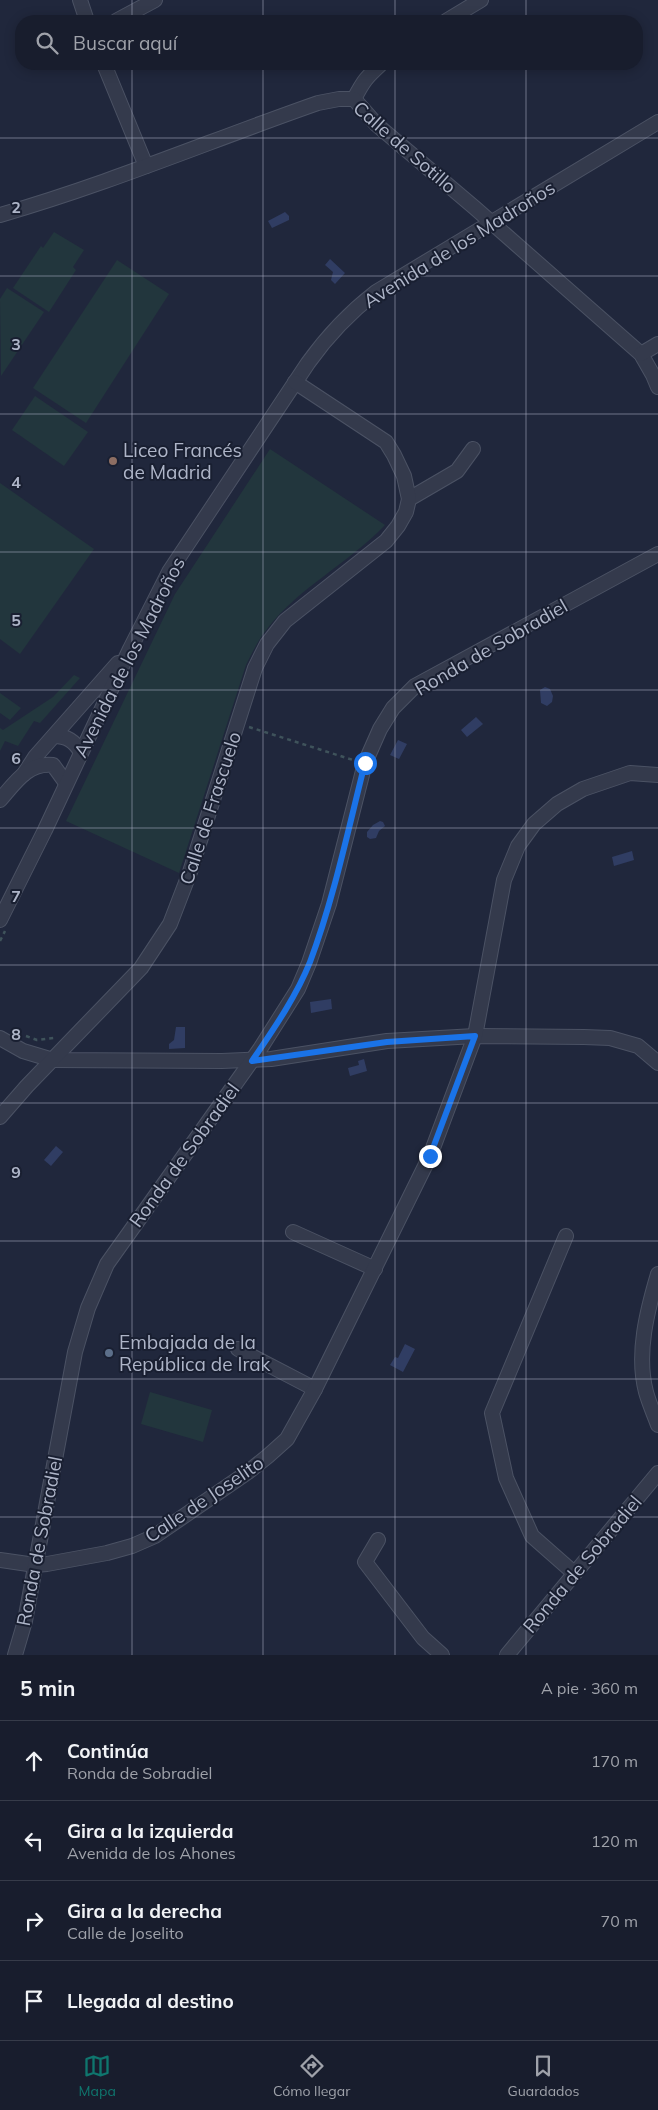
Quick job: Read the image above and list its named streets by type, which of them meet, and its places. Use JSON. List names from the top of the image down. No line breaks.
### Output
{"streets":{"street":["Calle de Sotillo","Avenida de los Madroños","Ronda de Sobradiel","Calle de Frascuelo","Calle de Joselito"]},"crossings":[["Calle de Sotillo","Avenida de los Madroños"],["Ronda de Sobradiel","Calle de Joselito"]],"places":["Liceo Francés de Madrid","Embajada de la República de Irak"],"page":{"search":"Buscar aquí","heading":["5 min","A pie · 360 m"],"list":[["Continúa","Ronda de Sobradiel","170 m"],["Gira a la izquierda","Avenida de los Ahones","120 m"],["Gira a la derecha","Calle de Joselito","70 m"],"Llegada al destino"],"nav":["Mapa","Cómo llegar","Guardados"]},"grid":{"rows":["2","3","4","5","6","7","8","9"]}}
